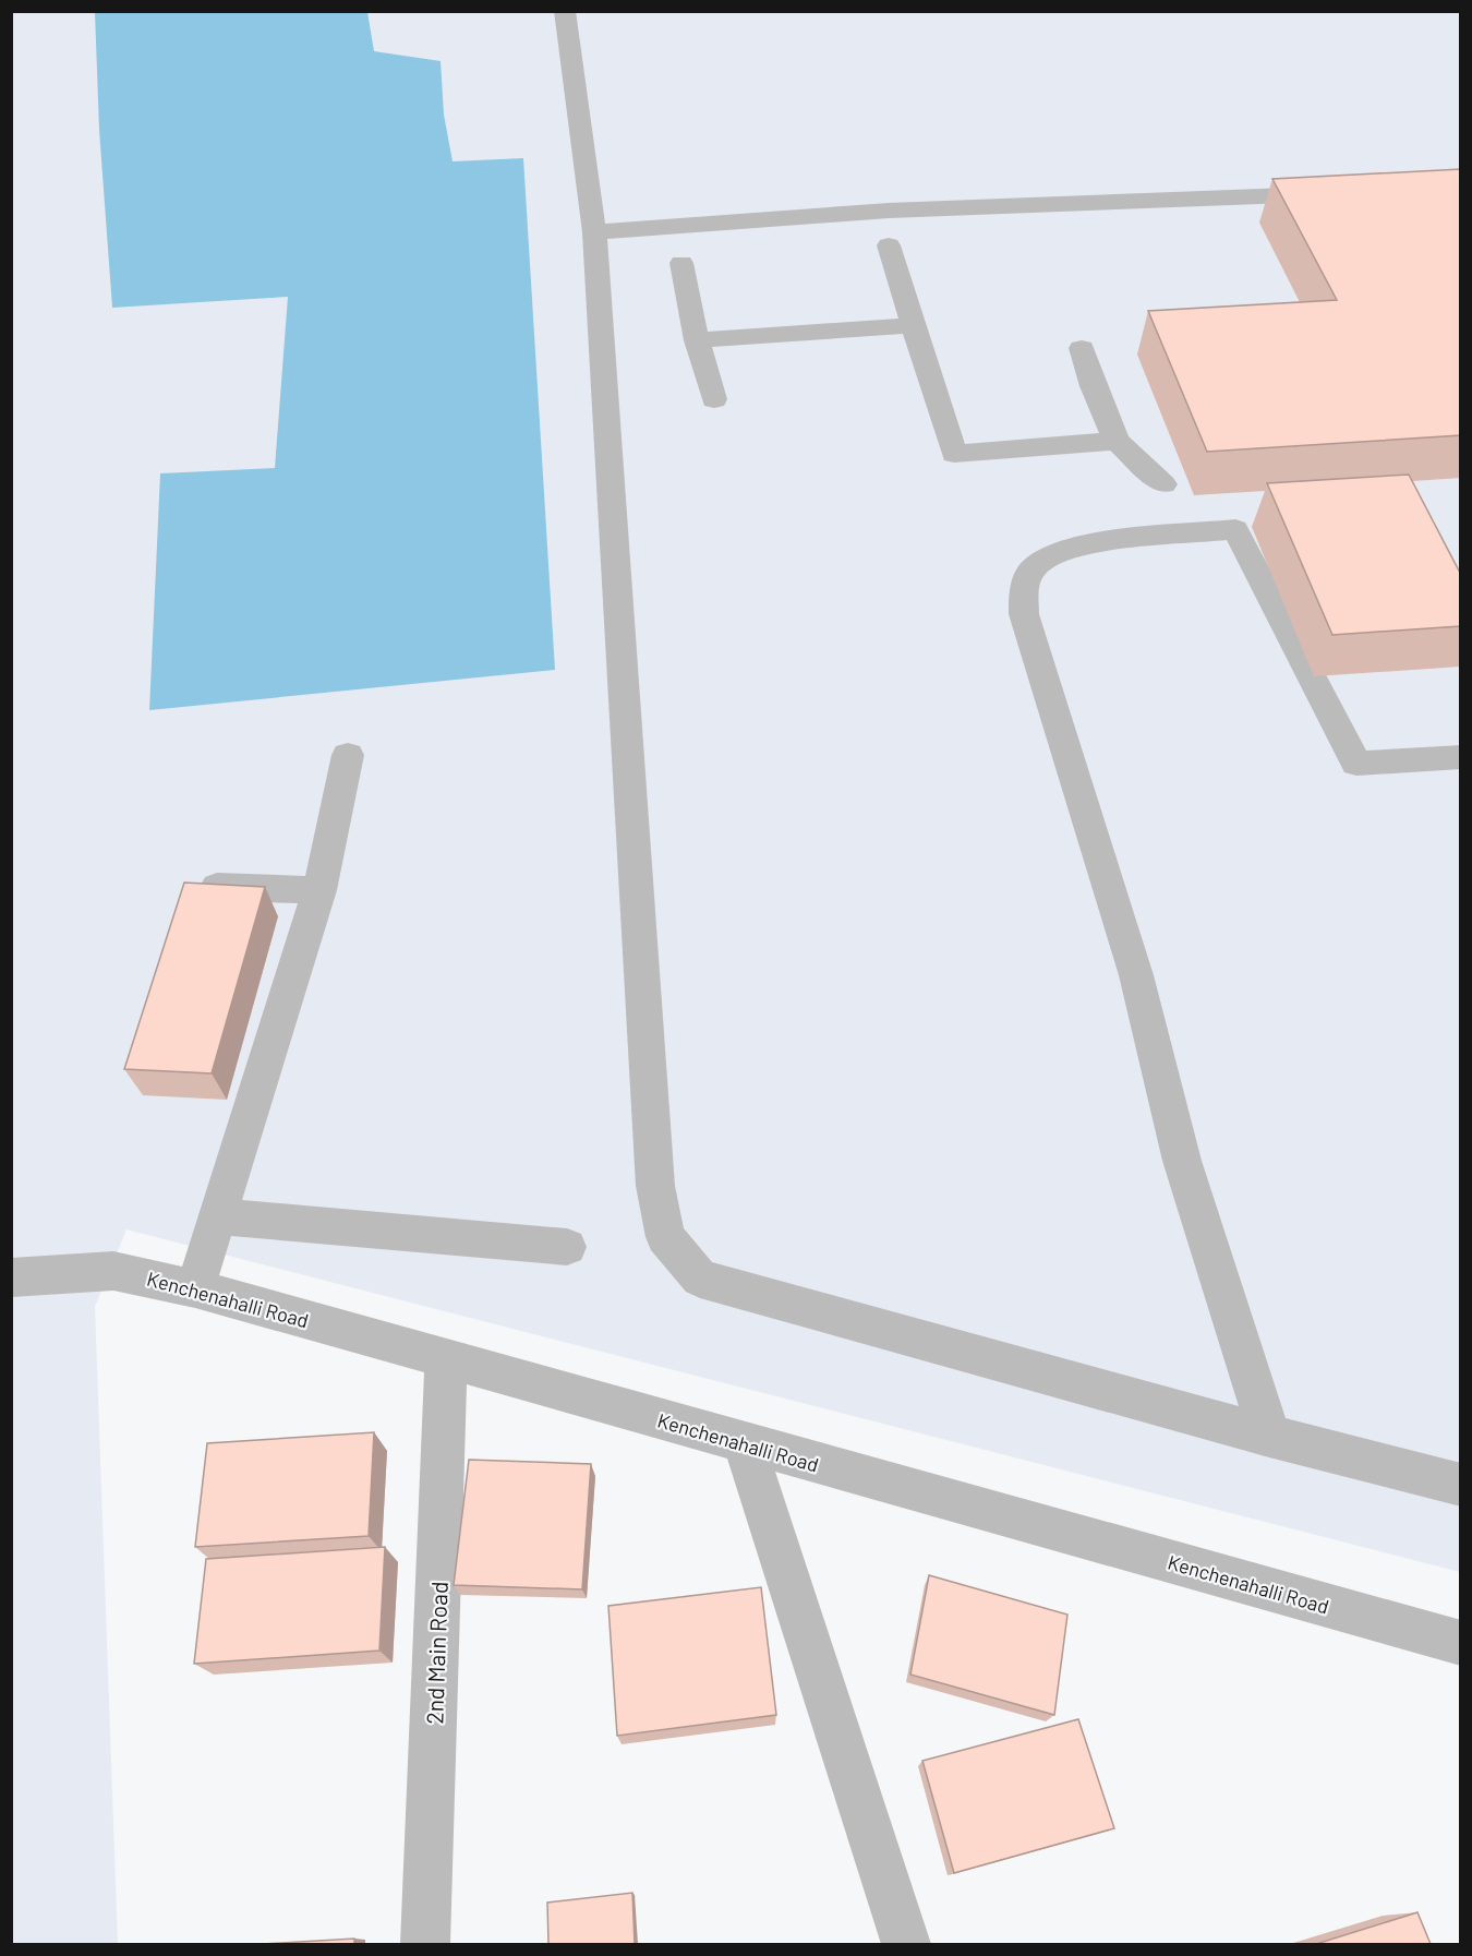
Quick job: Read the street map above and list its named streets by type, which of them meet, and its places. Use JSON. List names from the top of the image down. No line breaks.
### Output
{"streets":{"street":["Kenchenahalli Road","2nd Main Road"]},"crossings":[["Kenchenahalli Road","2nd Main Road"]]}
